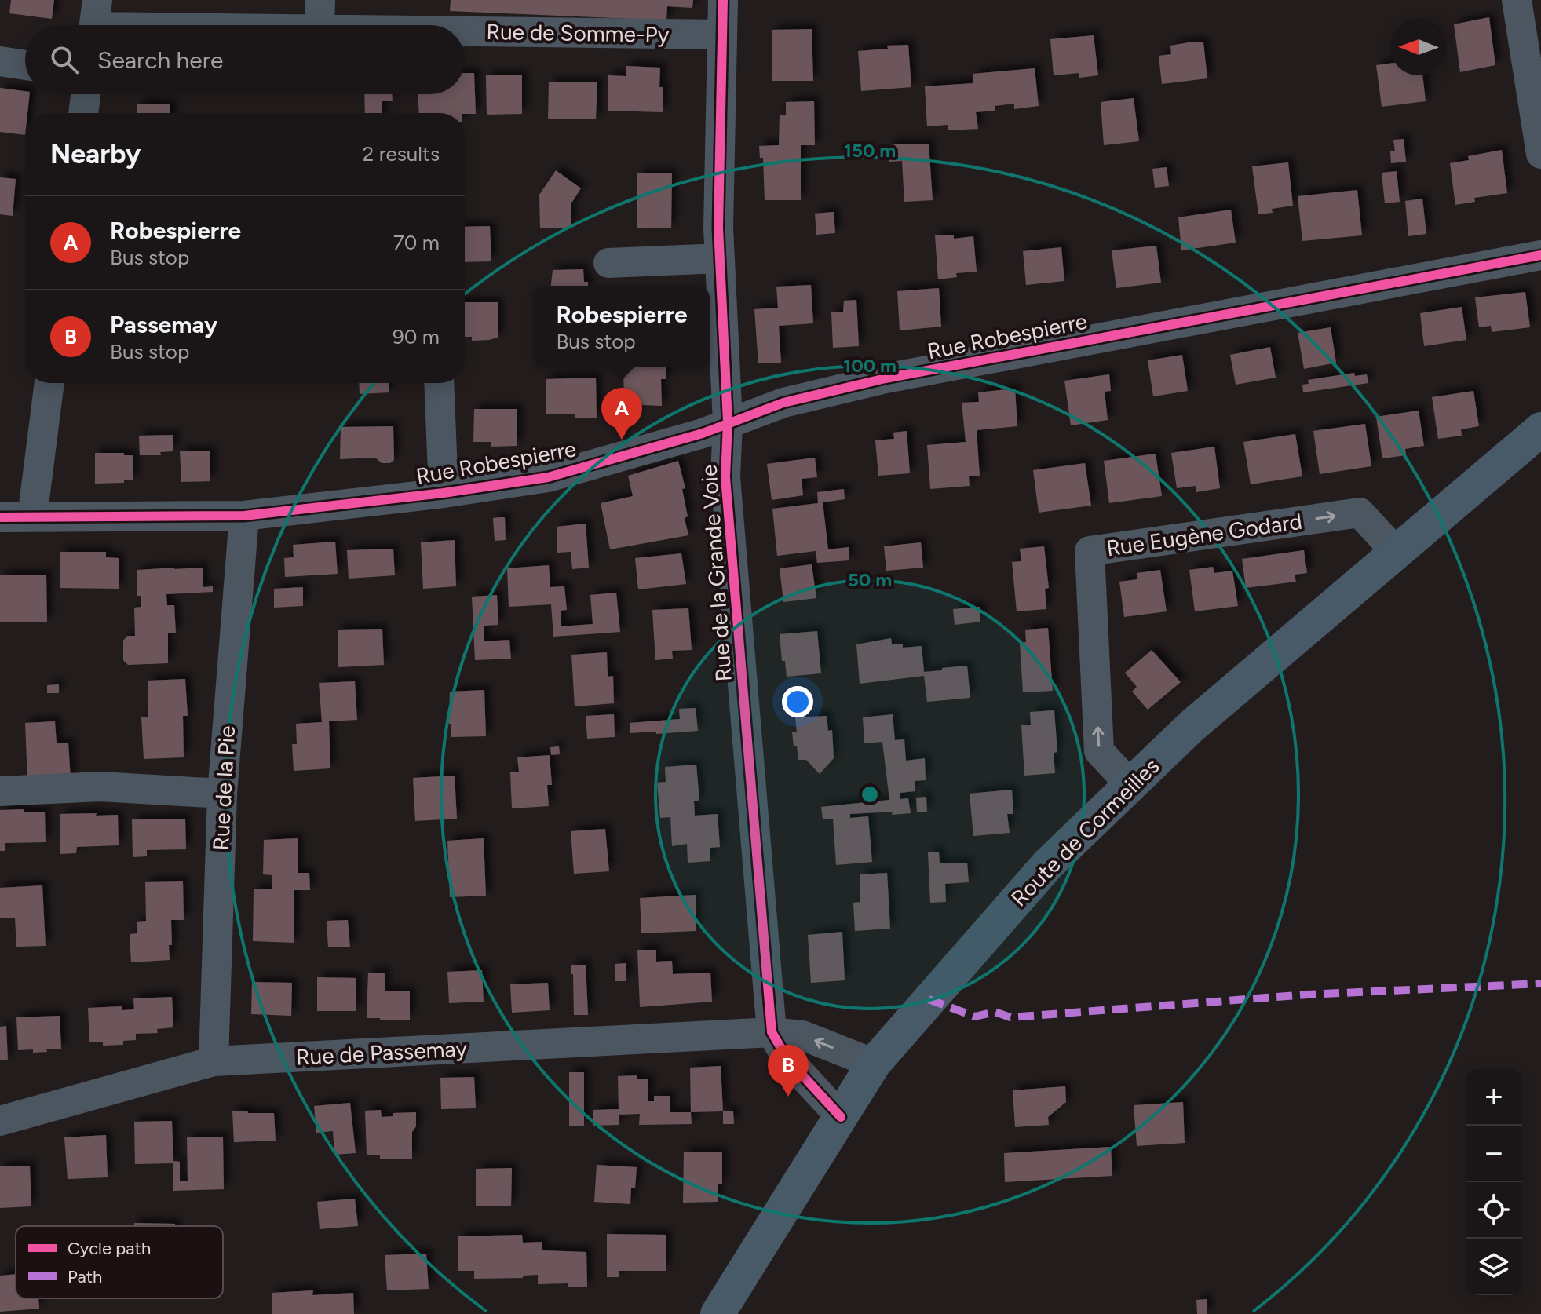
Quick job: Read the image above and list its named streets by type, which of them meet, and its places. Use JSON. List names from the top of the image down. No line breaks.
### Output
{"streets":{"main road":["Route de Cormeilles"],"street":["Rue de Somme-Py","Rue Robespierre","Rue Eugène Godard","Rue de la Grande Voie","Rue de la Pie","Rue de Passemay"]},"crossings":[["Rue de Somme-Py","Rue de la Grande Voie"],["Rue Robespierre","Rue de la Grande Voie"],["Rue Robespierre","Rue de la Pie"],["Rue Eugène Godard","Route de Cormeilles"],["Rue de la Grande Voie","Route de Cormeilles"],["Rue de la Grande Voie","Rue de Passemay"],["Rue de la Pie","Rue de Passemay"]],"legend":["Cycle path","Path"],"north":"left","page":{"search":"Search here","heading":["Nearby","2 results"],"list":[{"mark":"A","name":"Robespierre","note":"Bus stop","value":"70 m"},{"mark":"B","name":"Passemay","note":"Bus stop","value":"90 m"}],"popup":["Robespierre","Bus stop"],"pins":["A","B"],"map_buttons":["+","−"]},"rings":["150 m","100 m","50 m"]}
